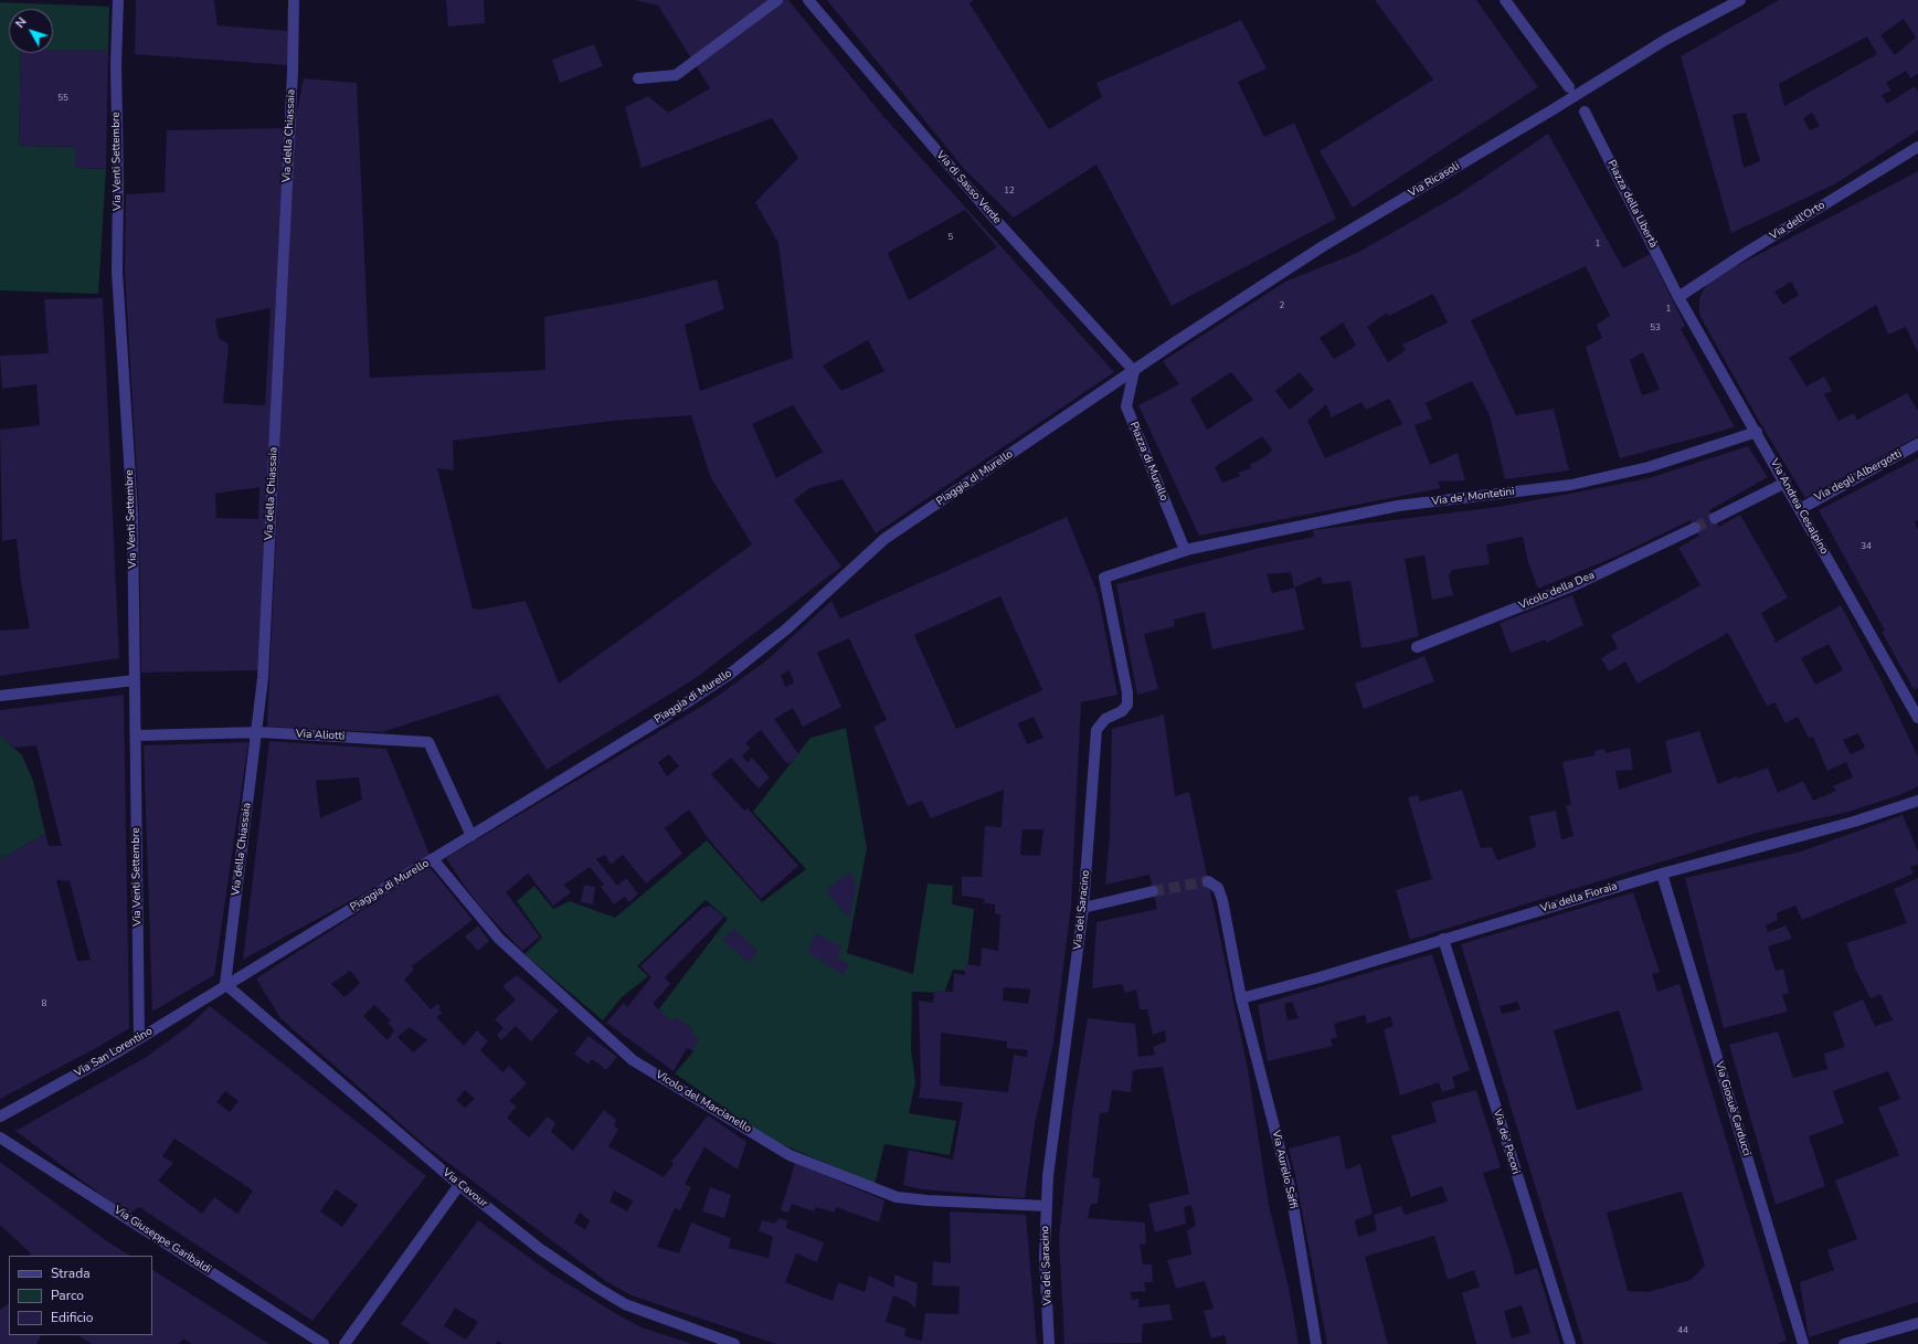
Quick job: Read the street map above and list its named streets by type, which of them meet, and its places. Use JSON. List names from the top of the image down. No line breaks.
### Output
{"streets":{"street":["Via della Chiassaia","Via Venti Settembre","Via Ricasoli","Via di Sasso Verde","Piazza della Libertà","Via dell'Orto","Piazza di Murello","Via degli Albergotti","Piaggia di Murello","Via de' Montetini","Via Andrea Cesalpino","Vicolo della Dea","Via Aliotti","Via della Fioraia","Via del Saracino","Via San Lorentino","Vicolo del Marcianello","Via Giosuè Carducci","Via de' Pecori","Via Aurelio Saffi","Via Cavour","Via Giuseppe Garibaldi"]},"crossings":[["Via della Chiassaia","Piaggia di Murello"],["Via della Chiassaia","Via Aliotti"],["Via della Chiassaia","Via San Lorentino"],["Via della Chiassaia","Via Cavour"],["Via Venti Settembre","Via Aliotti"],["Via Venti Settembre","Via San Lorentino"],["Via Ricasoli","Via di Sasso Verde"],["Via Ricasoli","Piazza di Murello"],["Via Ricasoli","Piaggia di Murello"],["Via di Sasso Verde","Piazza di Murello"],["Via di Sasso Verde","Piaggia di Murello"],["Piazza della Libertà","Via dell'Orto"],["Piazza della Libertà","Via Andrea Cesalpino"],["Via dell'Orto","Via Andrea Cesalpino"],["Piazza di Murello","Piaggia di Murello"],["Piazza di Murello","Via de' Montetini"],["Piazza di Murello","Via del Saracino"],["Via degli Albergotti","Via Andrea Cesalpino"],["Piaggia di Murello","Via Aliotti"],["Piaggia di Murello","Via San Lorentino"],["Piaggia di Murello","Vicolo del Marcianello"],["Piaggia di Murello","Via Cavour"],["Via de' Montetini","Via Andrea Cesalpino"],["Via de' Montetini","Via del Saracino"],["Via della Fioraia","Via Giosuè Carducci"],["Via della Fioraia","Via de' Pecori"],["Via della Fioraia","Via Aurelio Saffi"],["Via del Saracino","Vicolo del Marcianello"],["Via San Lorentino","Via Cavour"]],"house_numbers":["55","12","5","1","2","1","53","34","8","44"],"legend":["Strada","Parco","Edificio"],"north":"top left"}
